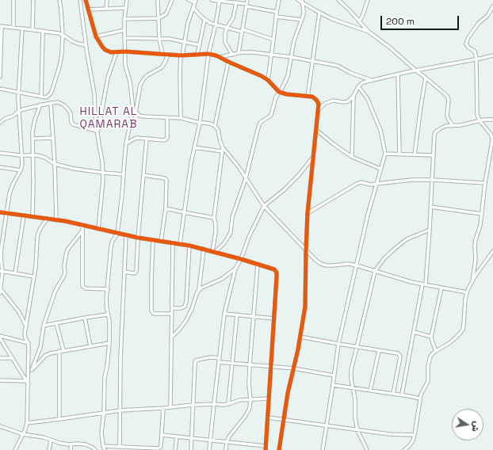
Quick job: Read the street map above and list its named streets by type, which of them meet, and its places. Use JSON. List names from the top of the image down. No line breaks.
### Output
{"districts":["HILLAT AL QAMARAB"],"scale_bar":"200 m","north":"right"}
